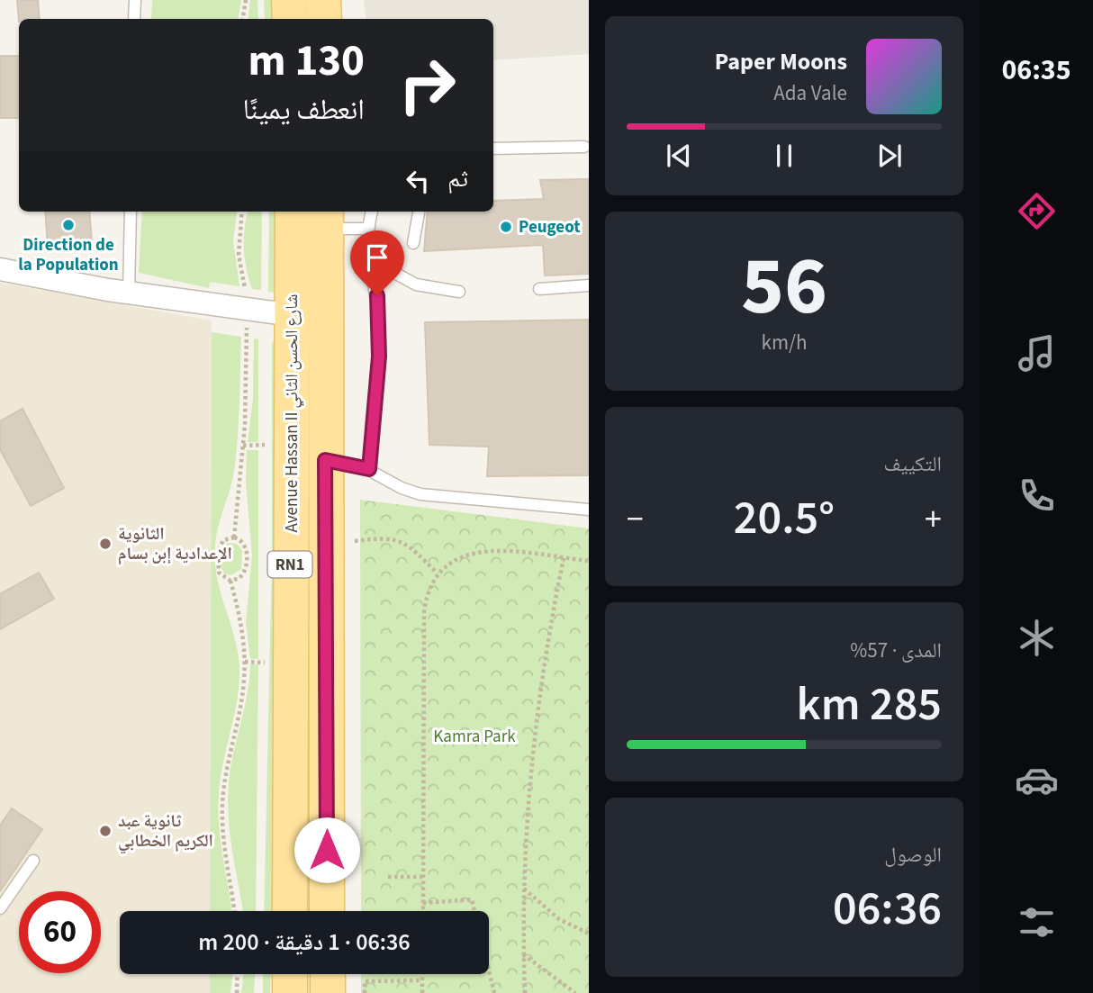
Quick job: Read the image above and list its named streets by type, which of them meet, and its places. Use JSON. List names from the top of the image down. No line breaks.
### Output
{"streets":{"main road":["Avenue Hassan II شارع الحسن الثاني","RN1"]},"parks":["Kamra Park"],"places":["Direction de la Population","Peugeot","الثانوية الإعدادية إبن بسام","ثانوية عبد الكريم الخطابي"],"page":{"tabs":"06:35","turn":["130 m","انعطف يمينًا"],"song":["Paper Moons","Ada Vale"],"then":"ثم","tile":[["56","km/h"],"التكييف",["المدى · 57%","285 km"],["الوصول","06:36"]],"heat":["−","20.5°","+"],"limit":"60","trip":"06:36 · 1 دقيقة · 200 m"}}
